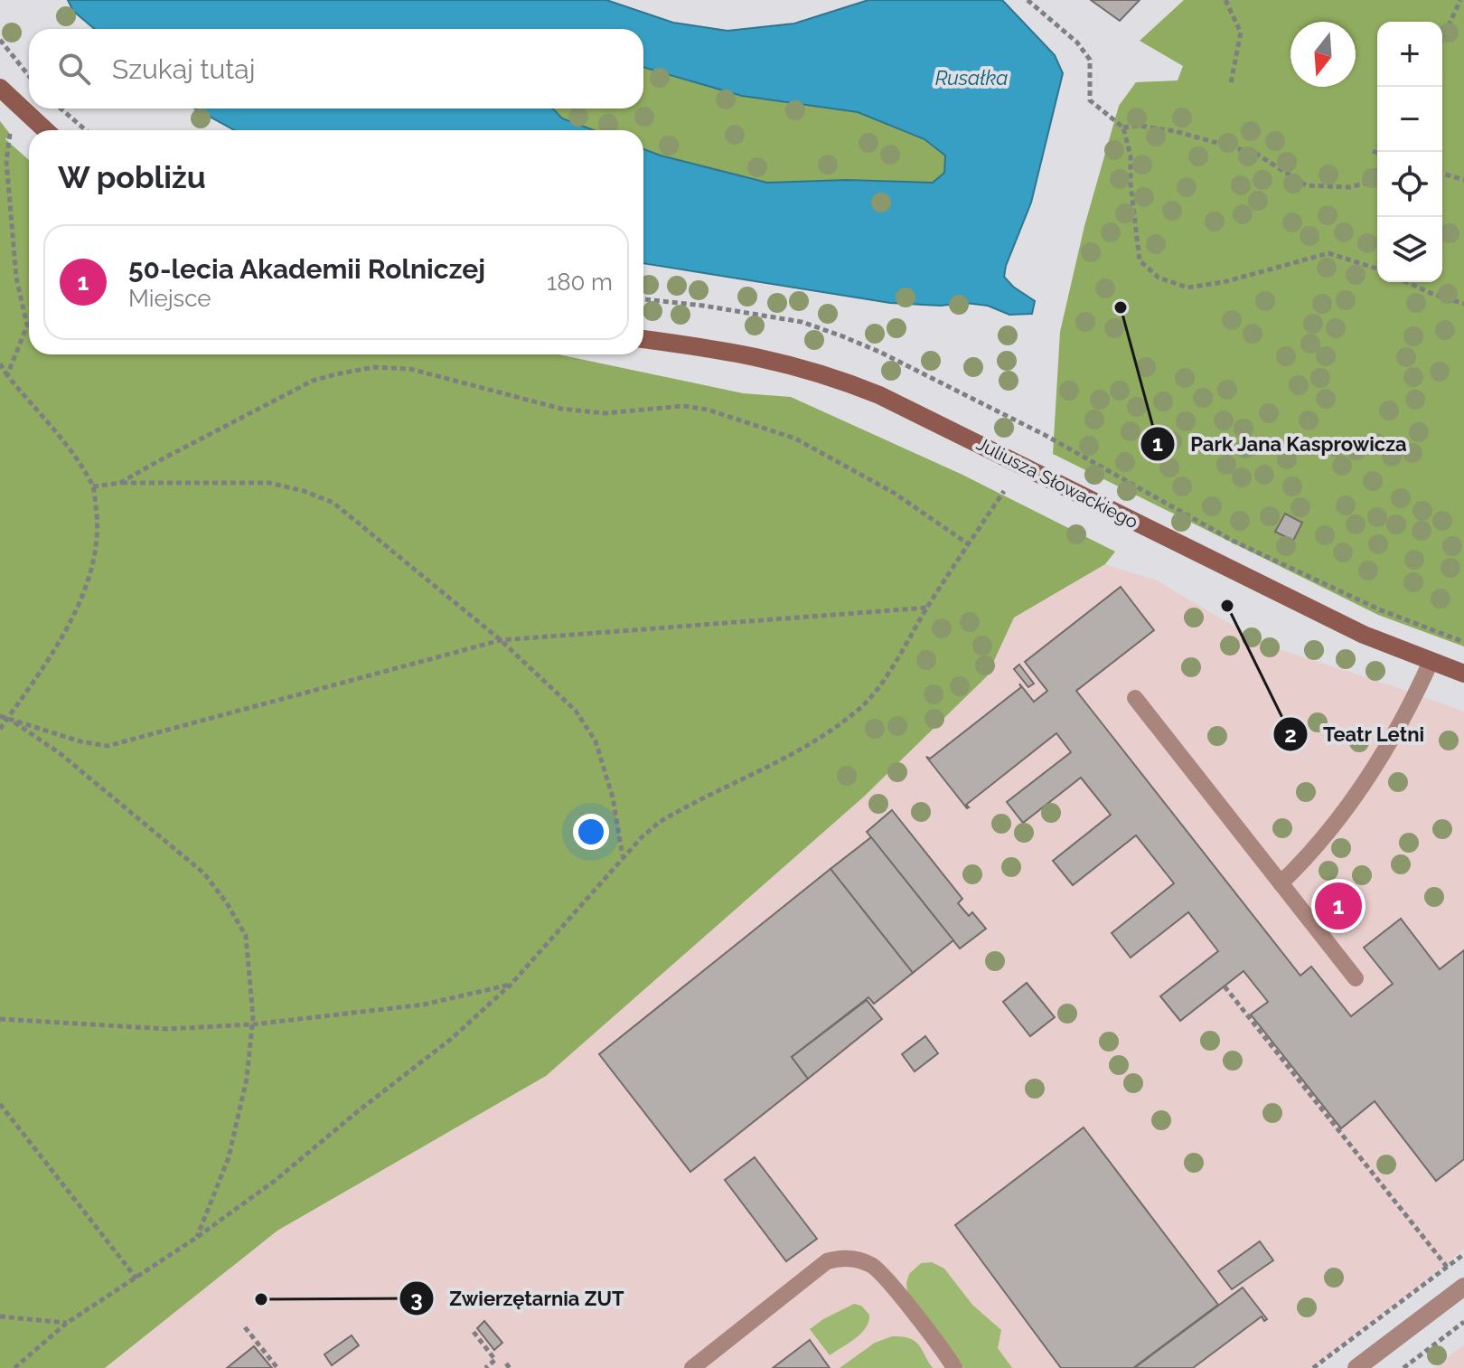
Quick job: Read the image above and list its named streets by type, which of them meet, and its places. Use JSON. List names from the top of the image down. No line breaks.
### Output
{"streets":{"street":["Juliusza Słowackiego"]},"water":["Rusałka"],"places":["Park Jana Kasprowicza","Teatr Letni","Zwierzętarnia ZUT"],"north":"bottom","page":{"map_buttons":["+","−"],"search":"Szukaj tutaj","heading":"W pobliżu","list":[{"mark":"1","name":"50-lecia Akademii Rolniczej","note":"Miejsce","value":"180 m"}],"pins":"1"}}
